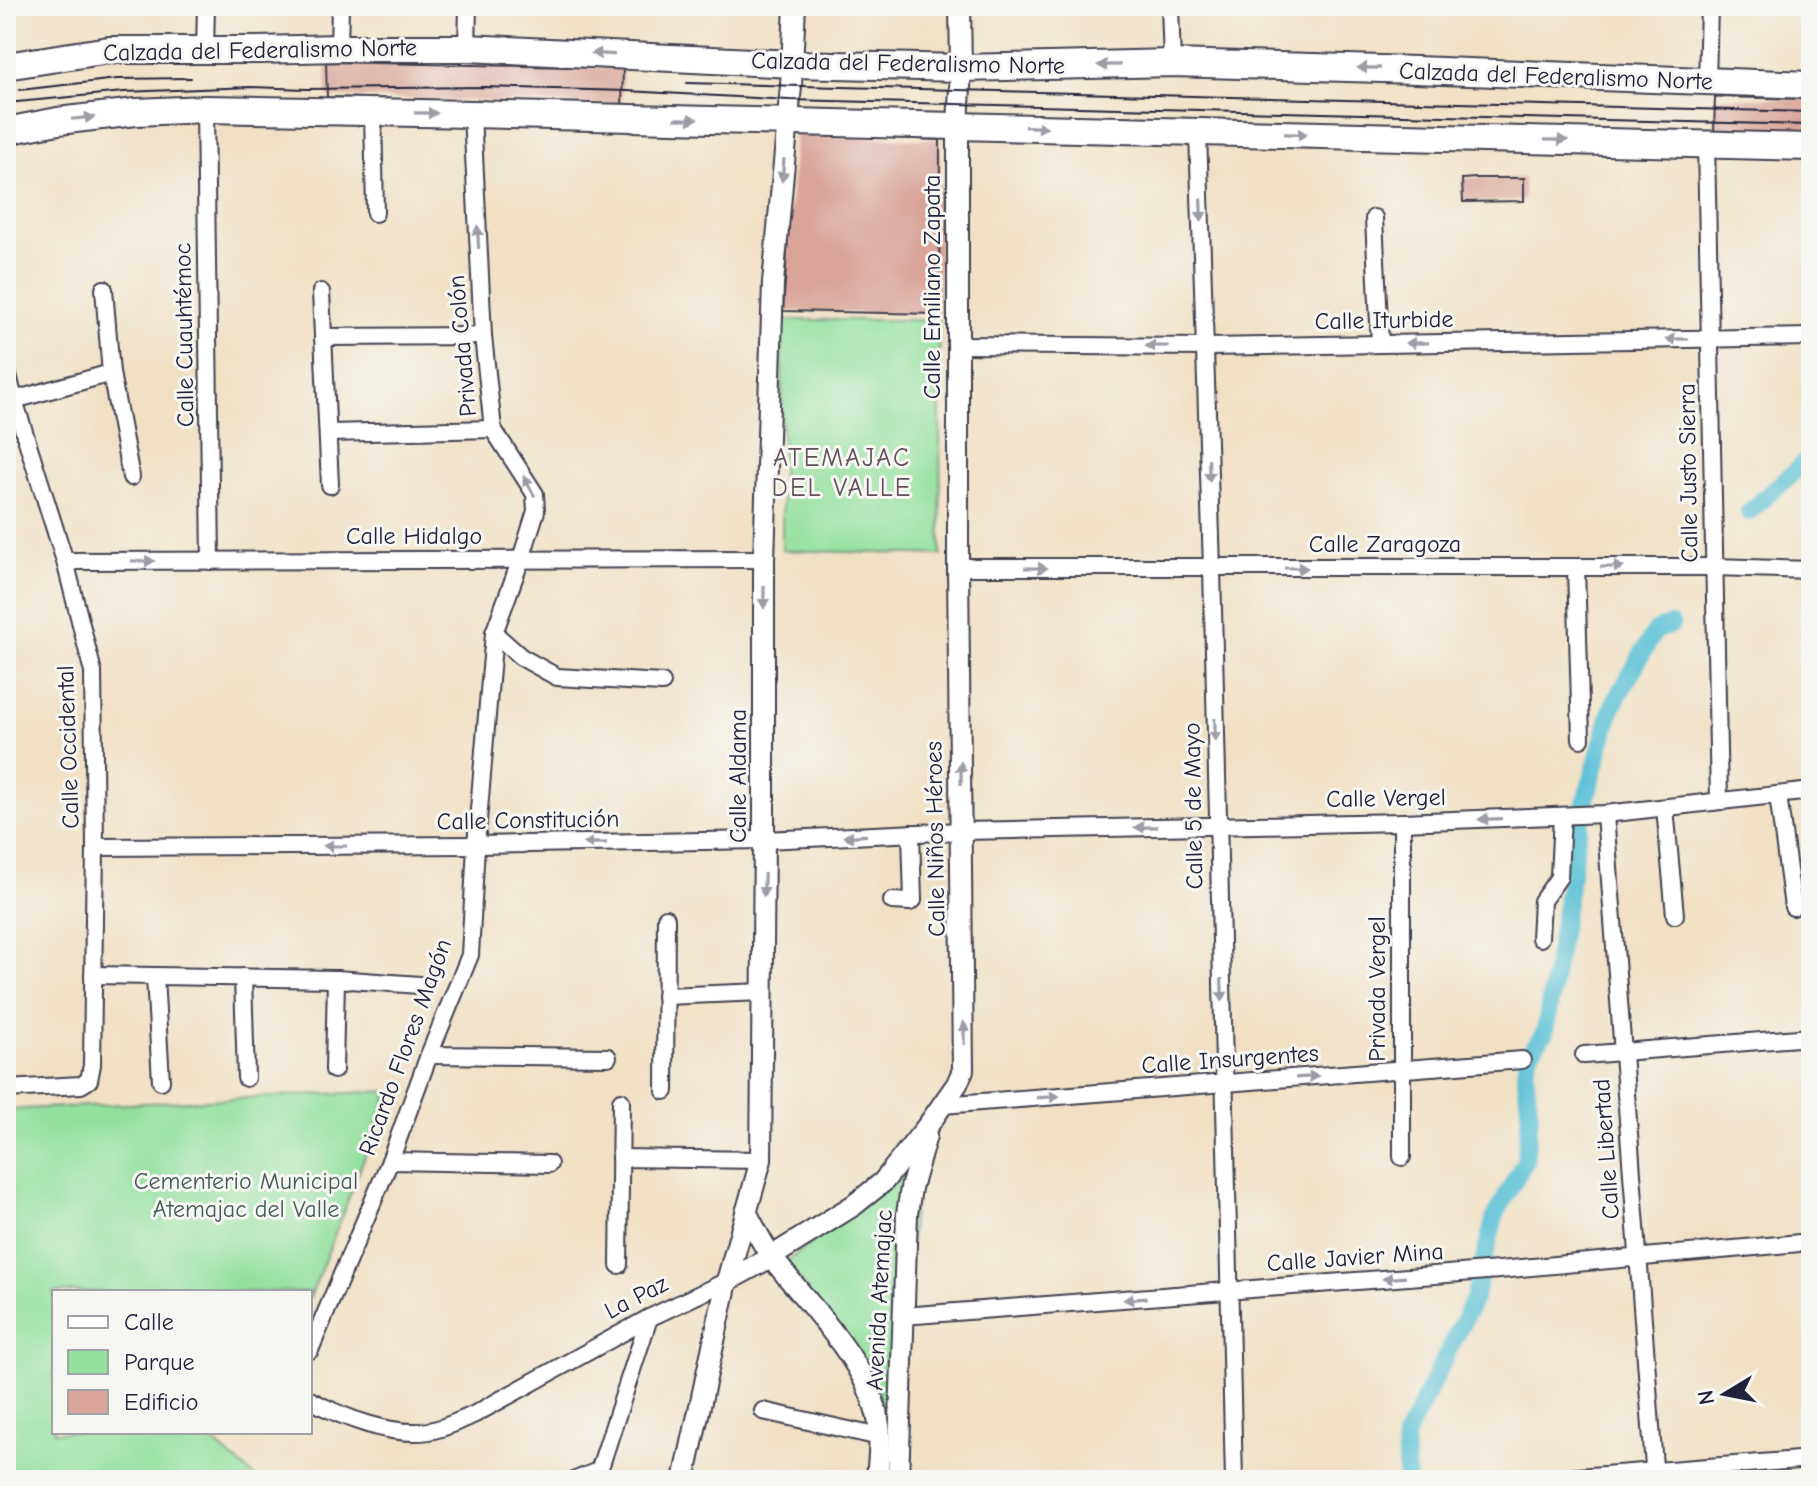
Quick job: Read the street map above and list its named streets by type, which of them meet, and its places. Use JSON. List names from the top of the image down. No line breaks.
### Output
{"streets":{"main road":["Calzada del Federalismo Norte"],"street":["Calle Emiliano Zapata","Calle Iturbide","Calle Cuauhtémoc","Privada Colón","Calle Justo Sierra","Calle Hidalgo","Calle Zaragoza","Calle Occidental","Calle Aldama","Calle Vergel","Calle 5 de Mayo","Calle Constitución","Calle Niños Héroes","Privada Vergel","Ricardo Flores Magón","Calle Insurgentes","Calle Libertad","Calle Javier Mina","La Paz","Avenida Atemajac"]},"crossings":[["Calzada del Federalismo Norte","Calle Emiliano Zapata"],["Calzada del Federalismo Norte","Calle Aldama"],["Calle Emiliano Zapata","Calle Iturbide"],["Calle Emiliano Zapata","Calle Zaragoza"],["Calle Emiliano Zapata","Calle Niños Héroes"],["Calle Iturbide","Calle Justo Sierra"],["Calle Iturbide","Calle 5 de Mayo"],["Calle Cuauhtémoc","Calle Hidalgo"],["Privada Colón","Calle Hidalgo"],["Privada Colón","Ricardo Flores Magón"],["Calle Justo Sierra","Calle Zaragoza"],["Calle Justo Sierra","Calle Vergel"],["Calle Hidalgo","Calle Occidental"],["Calle Hidalgo","Calle Aldama"],["Calle Hidalgo","Ricardo Flores Magón"],["Calle Zaragoza","Calle 5 de Mayo"],["Calle Zaragoza","Calle Niños Héroes"],["Calle Occidental","Calle Constitución"],["Calle Aldama","Calle Constitución"],["Calle Aldama","La Paz"],["Calle Aldama","Avenida Atemajac"],["Calle Vergel","Calle 5 de Mayo"],["Calle Vergel","Calle Constitución"],["Calle Vergel","Calle Niños Héroes"],["Calle Vergel","Privada Vergel"],["Calle Vergel","Calle Libertad"],["Calle 5 de Mayo","Calle Insurgentes"],["Calle 5 de Mayo","Calle Javier Mina"],["Calle Constitución","Calle Niños Héroes"],["Calle Constitución","Ricardo Flores Magón"],["Calle Niños Héroes","Calle Insurgentes"],["Calle Niños Héroes","La Paz"],["Privada Vergel","Calle Insurgentes"],["Calle Insurgentes","La Paz"],["Calle Libertad","Calle Javier Mina"],["Calle Javier Mina","Avenida Atemajac"],["La Paz","Avenida Atemajac"]],"one_way":["Calle Iturbide","Privada Colón","Calle Zaragoza","Calle Aldama","Calle Vergel","Calle 5 de Mayo","Calle Niños Héroes","Calle Insurgentes","Calle Javier Mina"],"districts":["ATEMAJAC DEL VALLE"],"parks":["Cementerio Municipal Atemajac del Valle"],"legend":["Calle","Parque","Edificio"],"north":"left"}
